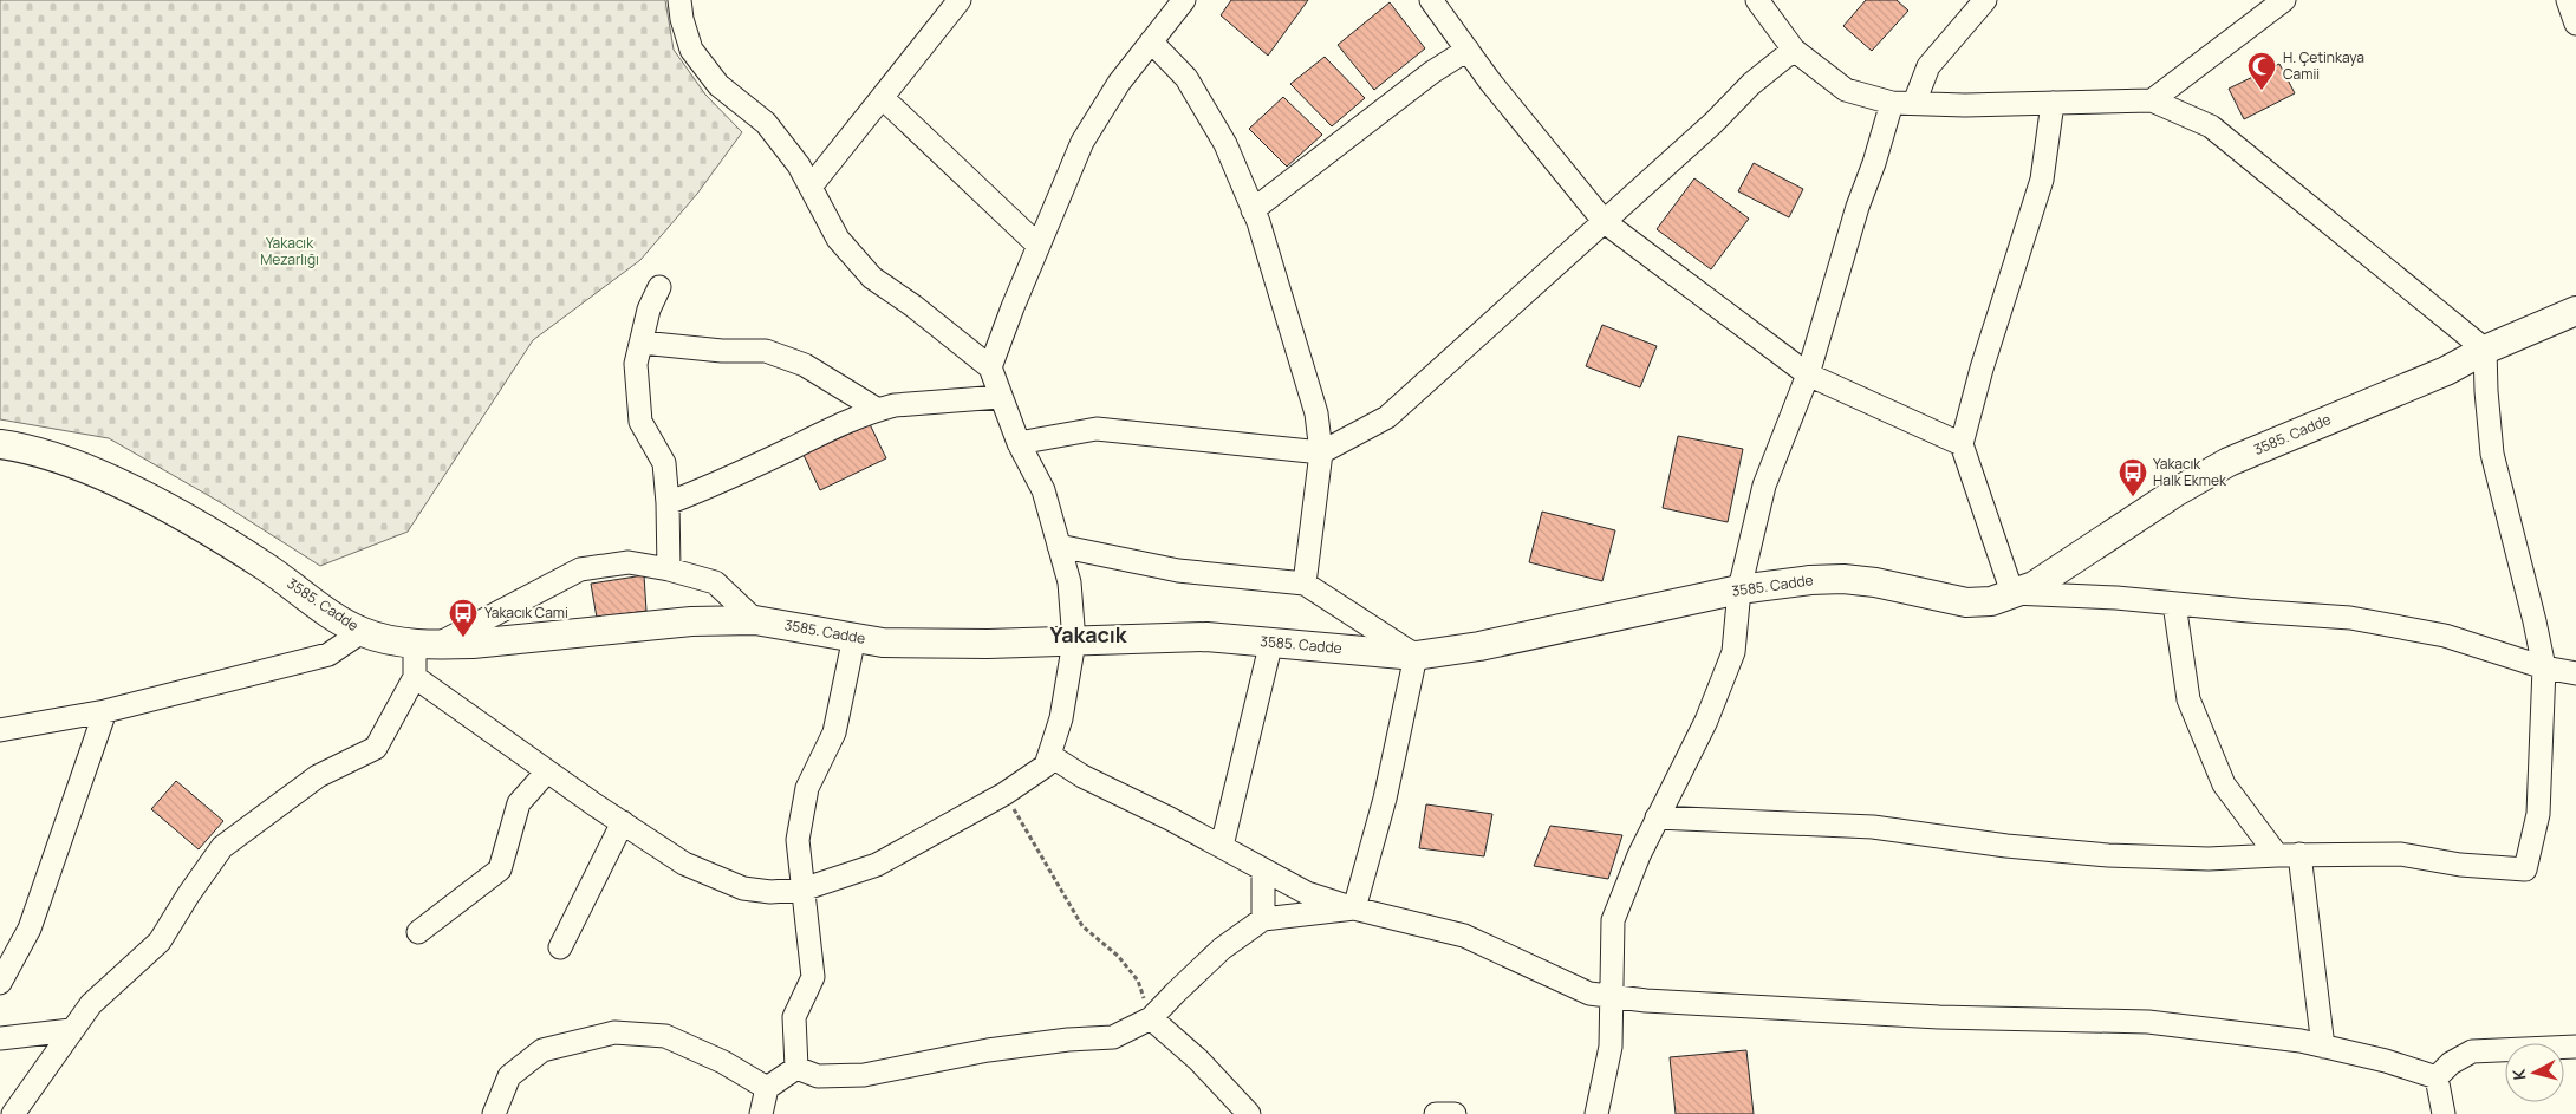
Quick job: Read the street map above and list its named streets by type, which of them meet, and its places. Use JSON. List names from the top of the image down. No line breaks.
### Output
{"streets":{"main road":["3585. Cadde"]},"districts":["Yakacık"],"parks":["Yakacık Mezarlığı"],"places":{"mosque":["H. Çetinkaya Camii"],"bus stop":["Yakacık Halk Ekmek","Yakacık Cami"]},"north":"left"}
